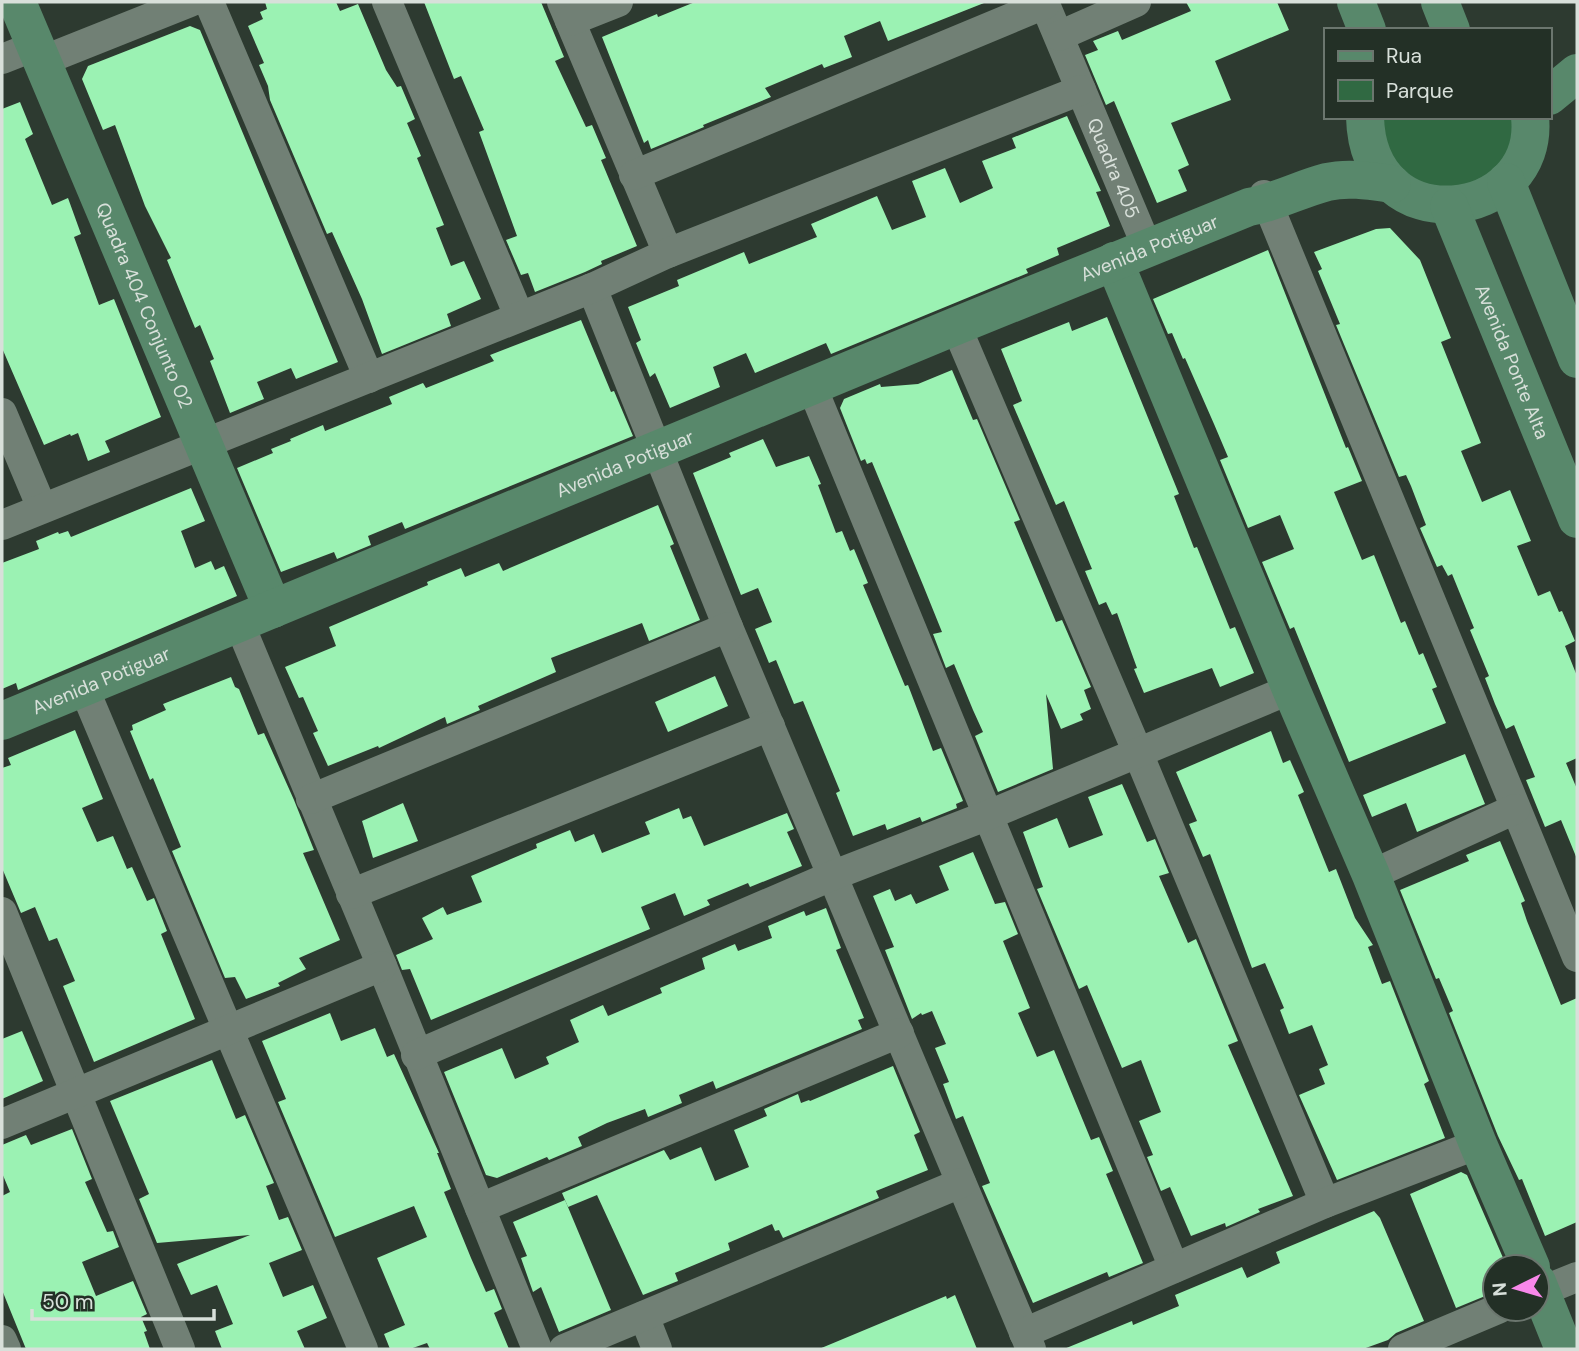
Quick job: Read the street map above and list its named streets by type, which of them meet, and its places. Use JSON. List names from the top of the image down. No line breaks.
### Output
{"streets":{"street":["Quadra 405","Avenida Potiguar","Quadra 404 Conjunto 02","Avenida Ponte Alta"]},"crossings":[["Quadra 405","Avenida Potiguar"],["Avenida Potiguar","Quadra 404 Conjunto 02"],["Avenida Potiguar","Avenida Ponte Alta"]],"legend":["Rua","Parque"],"scale_bar":"50 m","north":"left"}
